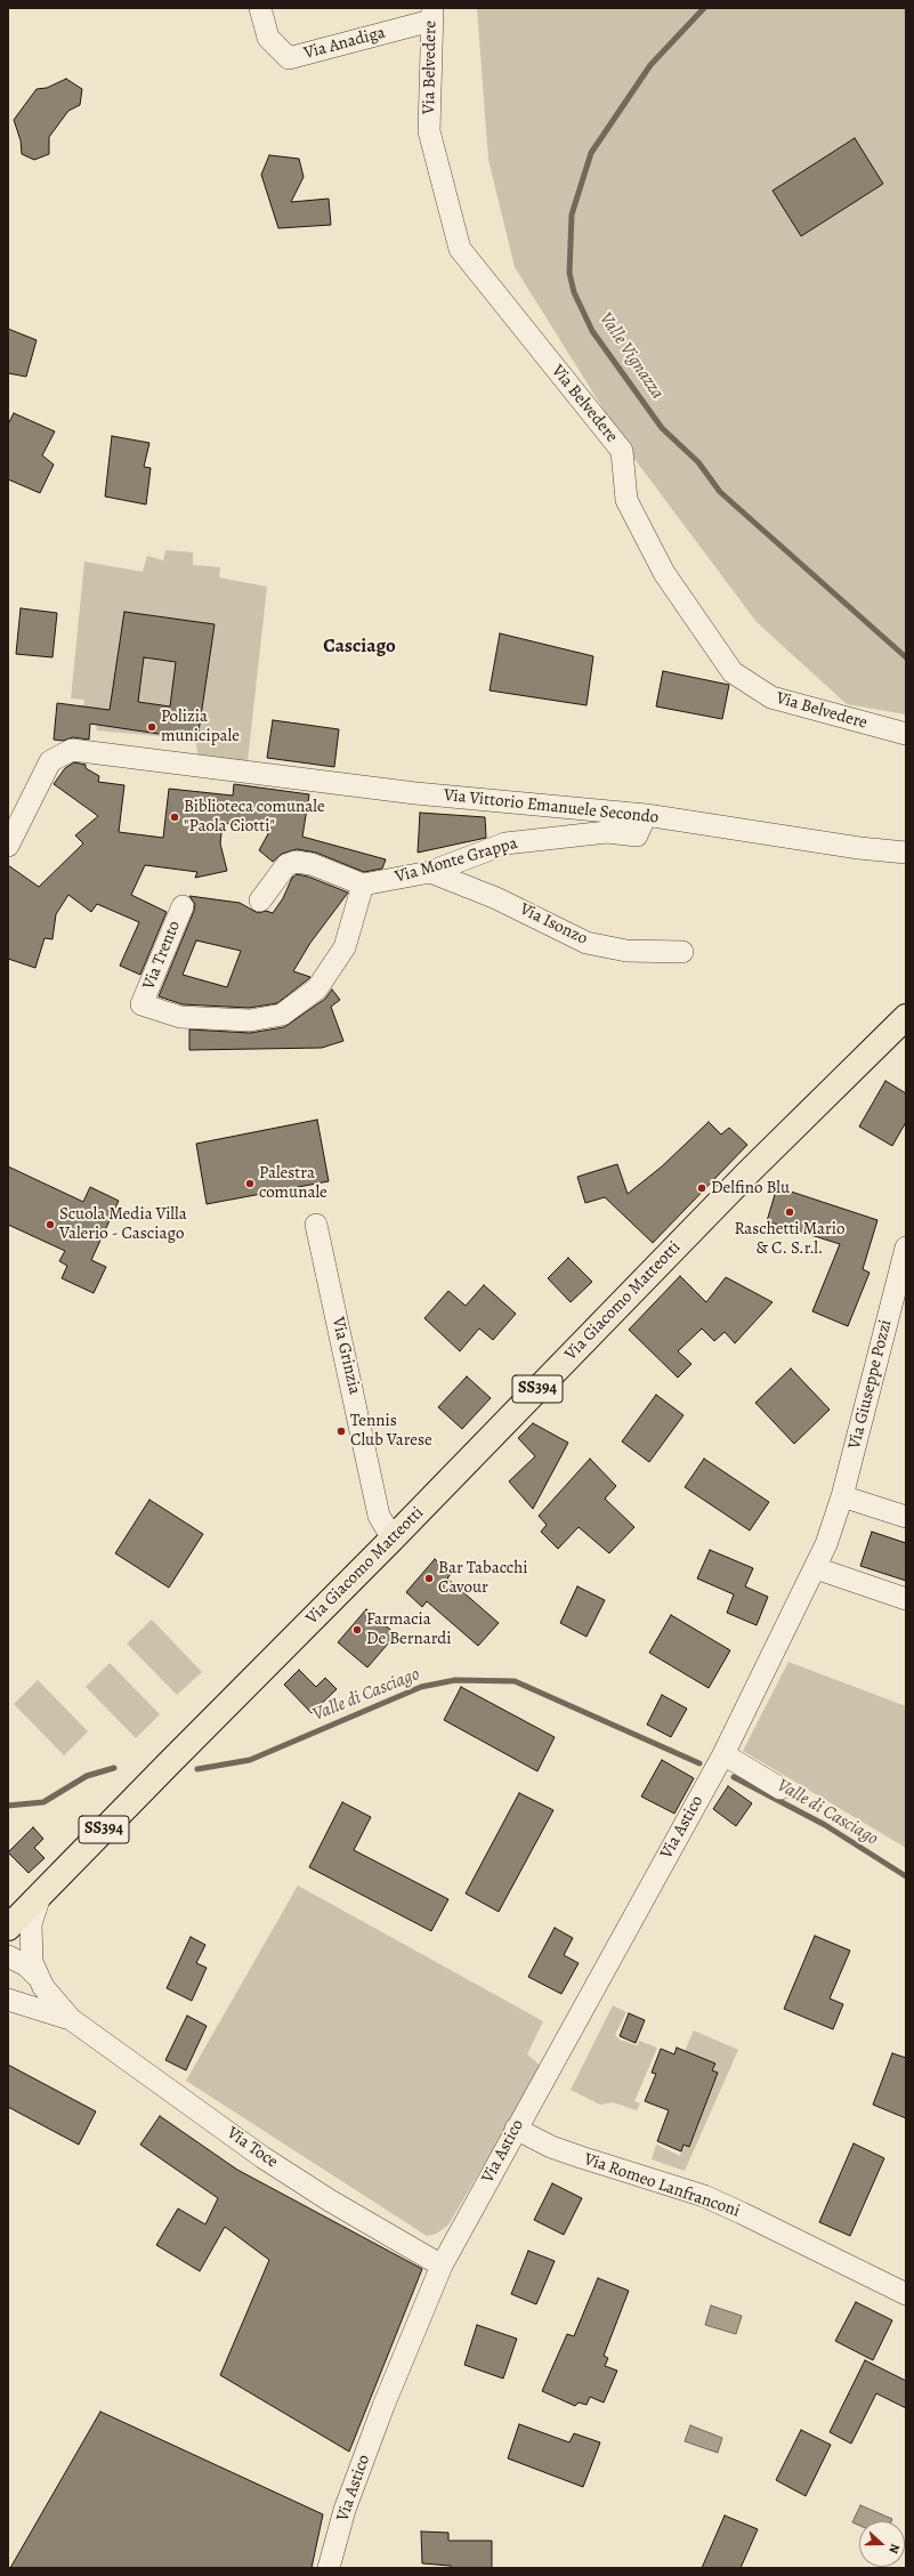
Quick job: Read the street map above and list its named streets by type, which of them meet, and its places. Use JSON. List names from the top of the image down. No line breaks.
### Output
{"streets":{"main road":["Via Giacomo Matteotti","SS394"],"street":["Via Anadiga","Via Belvedere","Via Vittorio Emanuele Secondo","Via Monte Grappa","Via Isonzo","Via Trento","Via Grinzia","Via Giuseppe Pozzi","Via Astico","Via Toce","Via Romeo Lanfranconi"]},"crossings":[["Via Anadiga","Via Belvedere"],["Via Vittorio Emanuele Secondo","Via Monte Grappa"],["Via Monte Grappa","Via Isonzo"],["Via Monte Grappa","Via Trento"],["Via Giacomo Matteotti","Via Grinzia"],["Via Giacomo Matteotti","SS394"],["Via Giacomo Matteotti","Via Toce"],["Via Giuseppe Pozzi","Via Astico"],["SS394","Via Toce"],["Via Astico","Via Toce"],["Via Astico","Via Romeo Lanfranconi"]],"districts":["Casciago"],"water":["Valle Vignazza","Valle di Casciago"],"places":["Polizia municipale","Biblioteca comunale \"Paola Ciotti\"","Palestra comunale","Delfino Blu","Raschetti Mario & C. S.r.l.","Scuola Media Villa Valerio - Casciago","Tennis Club Varese","Bar Tabacchi Cavour","Farmacia De Bernardi"],"north":"right"}
